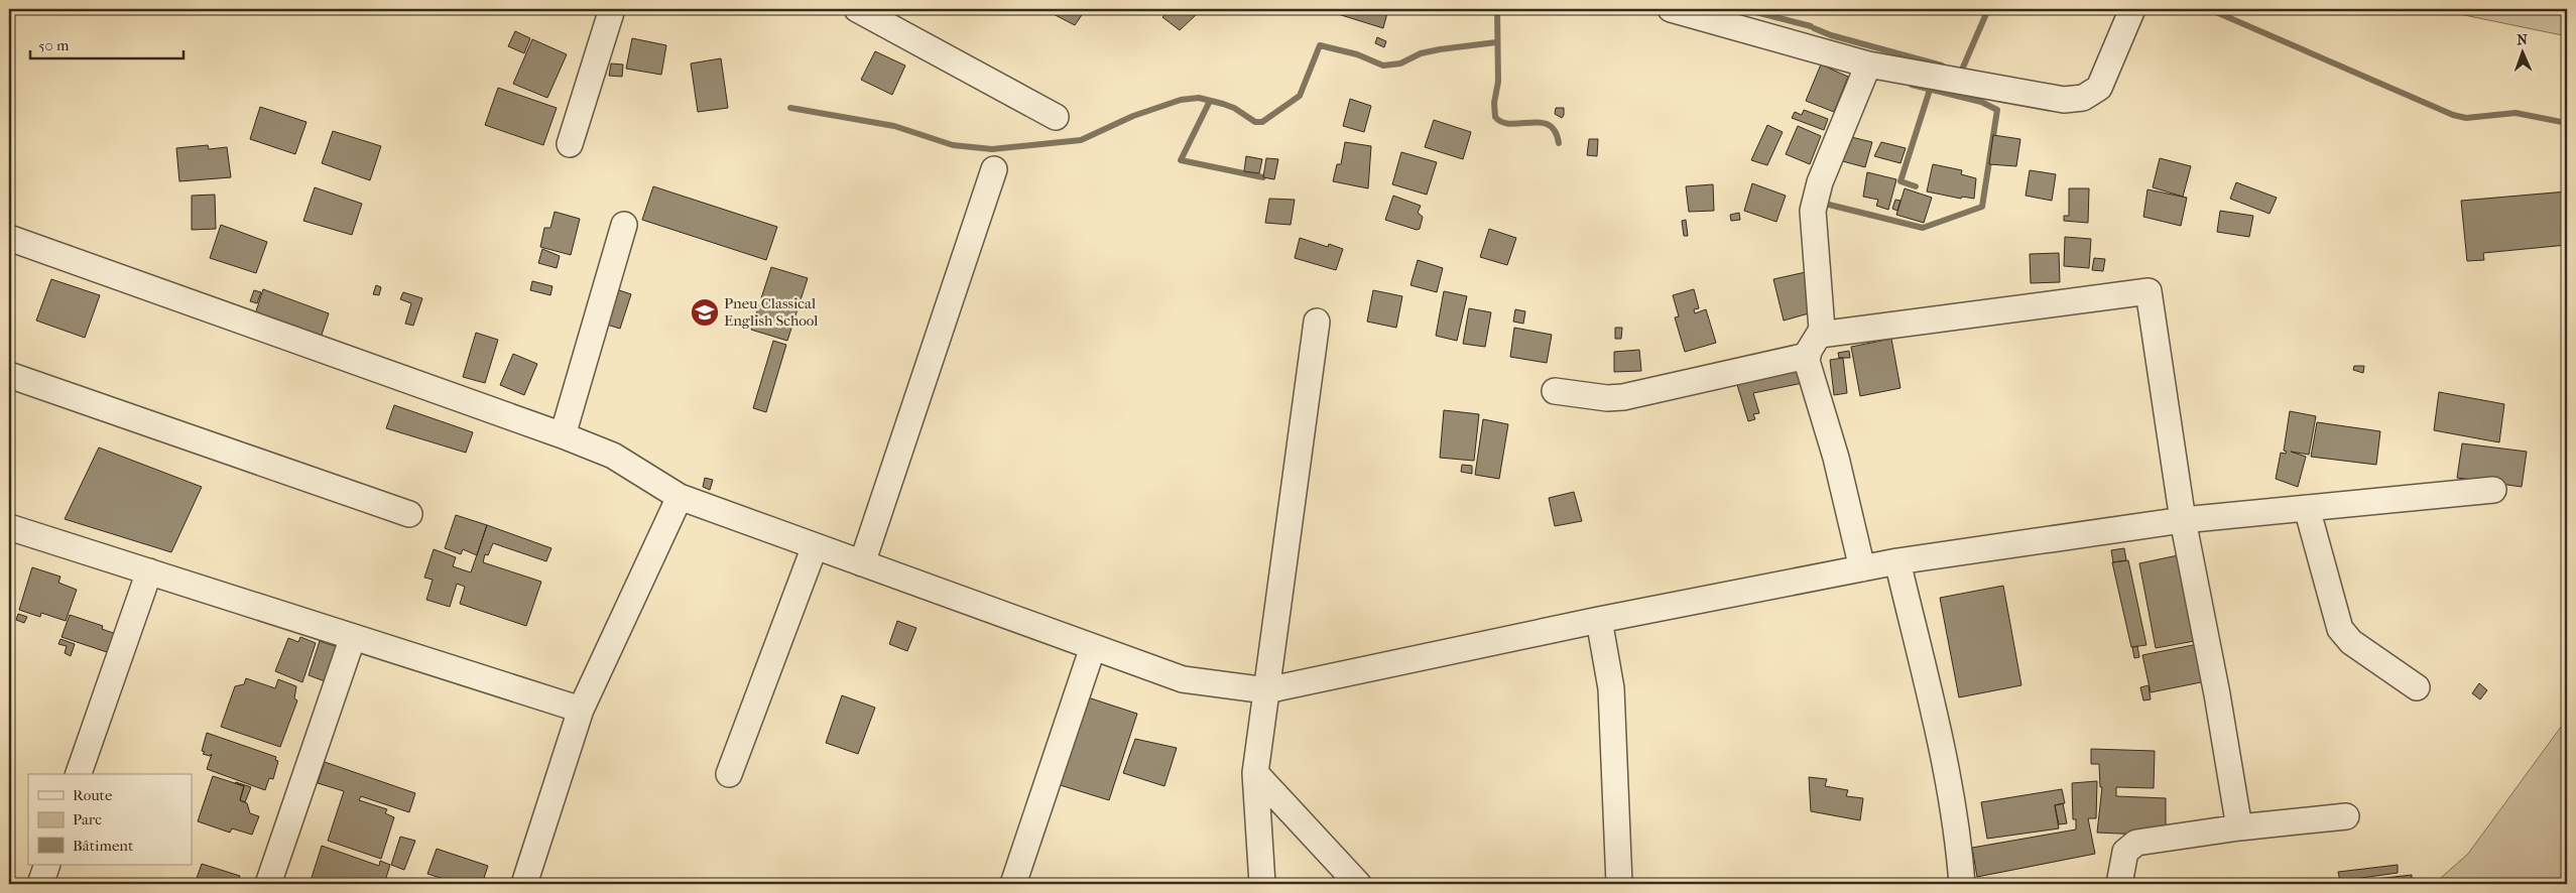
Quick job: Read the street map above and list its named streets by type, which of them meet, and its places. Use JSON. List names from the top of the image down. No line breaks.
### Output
{"places":{"school or university":["Pneu Classical English School"]},"legend":["Route","Parc","Bâtiment"],"scale_bar":"50 m","north":"top"}
